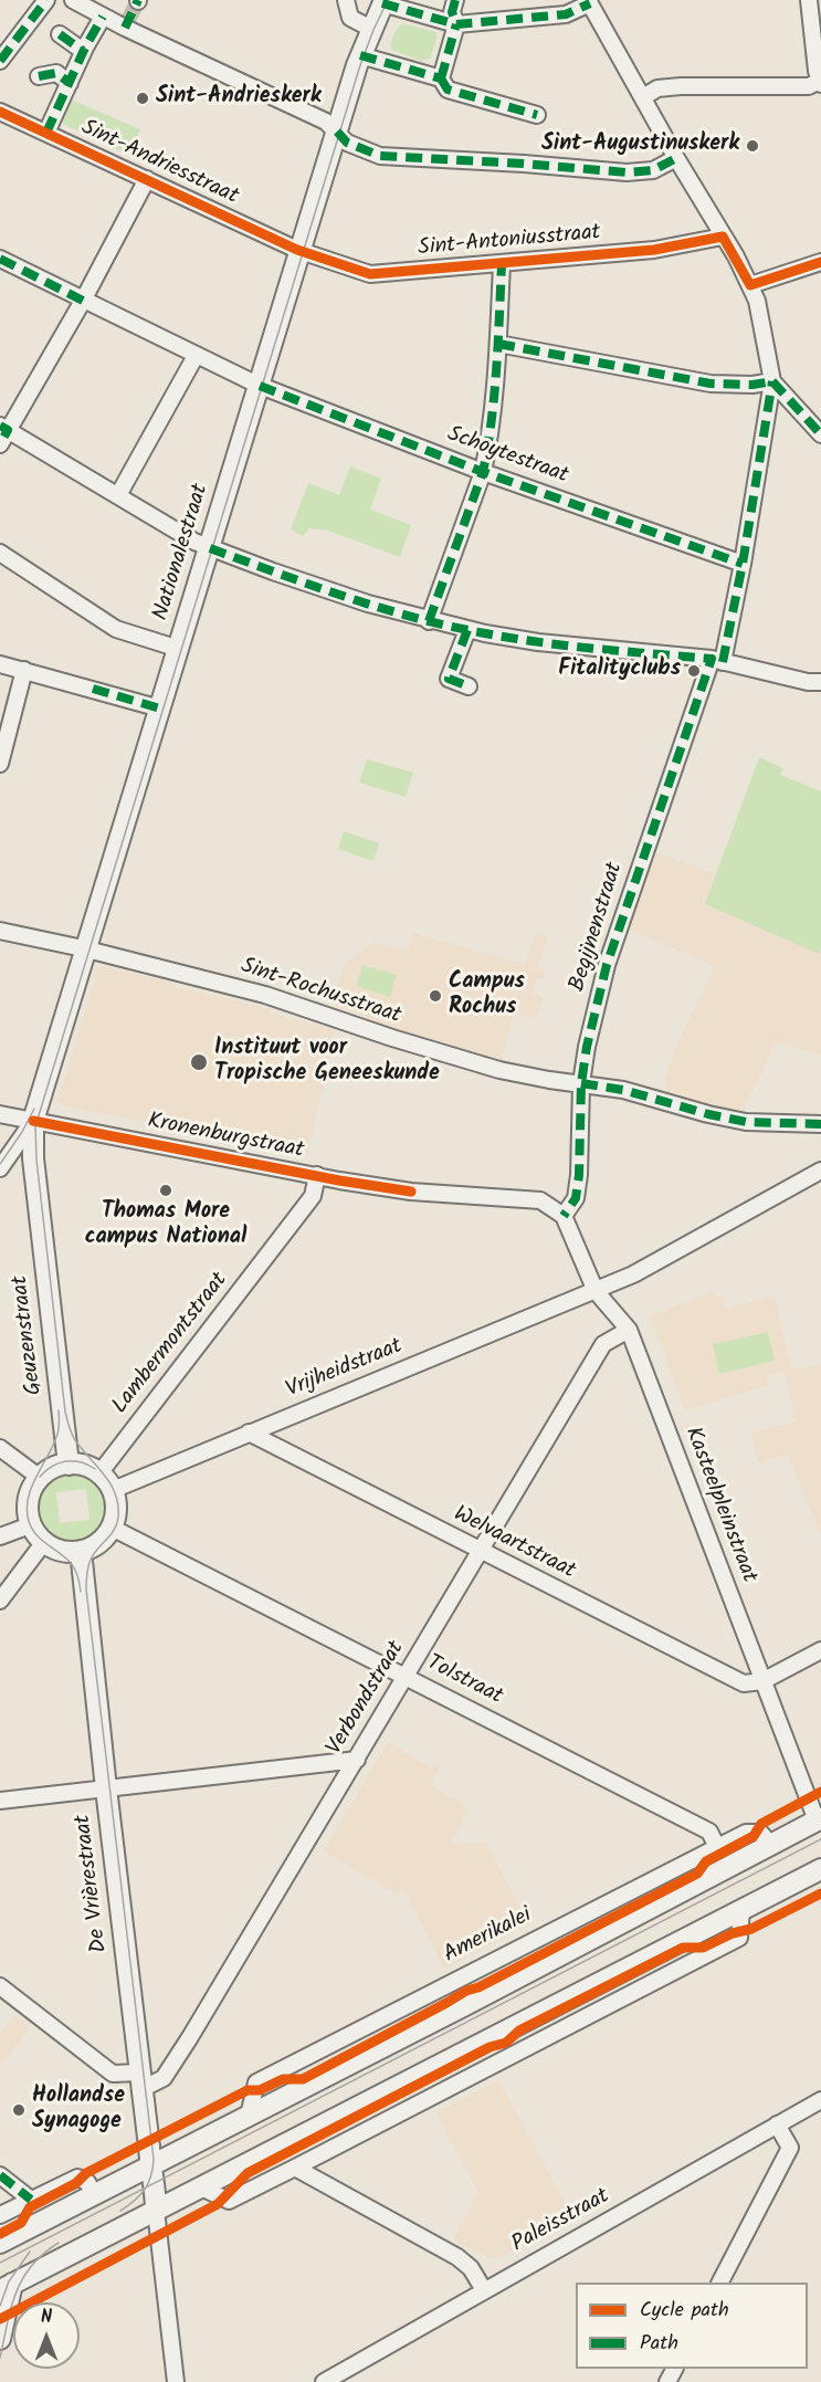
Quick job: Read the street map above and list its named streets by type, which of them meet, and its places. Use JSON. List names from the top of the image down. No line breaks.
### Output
{"streets":{"street":["Sint-Andriesstraat","Sint-Antoniusstraat","Schoytestraat","Nationalestraat","Begijnenstraat","Sint-Rochusstraat","Kronenburgstraat","Geuzenstraat","Lambermontstraat","Vrijheidstraat","Kasteelpleinstraat","Welvaartstraat","Tolstraat","Verbondstraat","De Vrièrestraat","Amerikalei","Paleisstraat"]},"crossings":[["Sint-Andriesstraat","Sint-Antoniusstraat"],["Sint-Andriesstraat","Nationalestraat"],["Sint-Antoniusstraat","Nationalestraat"],["Schoytestraat","Nationalestraat"],["Schoytestraat","Begijnenstraat"],["Nationalestraat","Sint-Rochusstraat"],["Nationalestraat","Kronenburgstraat"],["Nationalestraat","Geuzenstraat"],["Begijnenstraat","Sint-Rochusstraat"],["Begijnenstraat","Kronenburgstraat"],["Begijnenstraat","Kasteelpleinstraat"],["Kronenburgstraat","Geuzenstraat"],["Kronenburgstraat","Lambermontstraat"],["Kronenburgstraat","Kasteelpleinstraat"],["Geuzenstraat","Lambermontstraat"],["Geuzenstraat","Vrijheidstraat"],["Geuzenstraat","Tolstraat"],["Geuzenstraat","De Vrièrestraat"],["Lambermontstraat","Vrijheidstraat"],["Lambermontstraat","Tolstraat"],["Lambermontstraat","De Vrièrestraat"],["Vrijheidstraat","Kasteelpleinstraat"],["Vrijheidstraat","Welvaartstraat"],["Vrijheidstraat","Tolstraat"],["Vrijheidstraat","De Vrièrestraat"],["Kasteelpleinstraat","Welvaartstraat"],["Kasteelpleinstraat","Verbondstraat"],["Welvaartstraat","Verbondstraat"],["Tolstraat","Verbondstraat"],["Tolstraat","De Vrièrestraat"],["Tolstraat","Amerikalei"],["Verbondstraat","De Vrièrestraat"]],"places":["Sint-Andrieskerk","Sint-Augustinuskerk","Fitalityclubs","Campus Rochus","Instituut voor Tropische Geneeskunde","Thomas More campus National","Hollandse Synagoge"],"legend":["Cycle path","Path"],"north":"top"}
